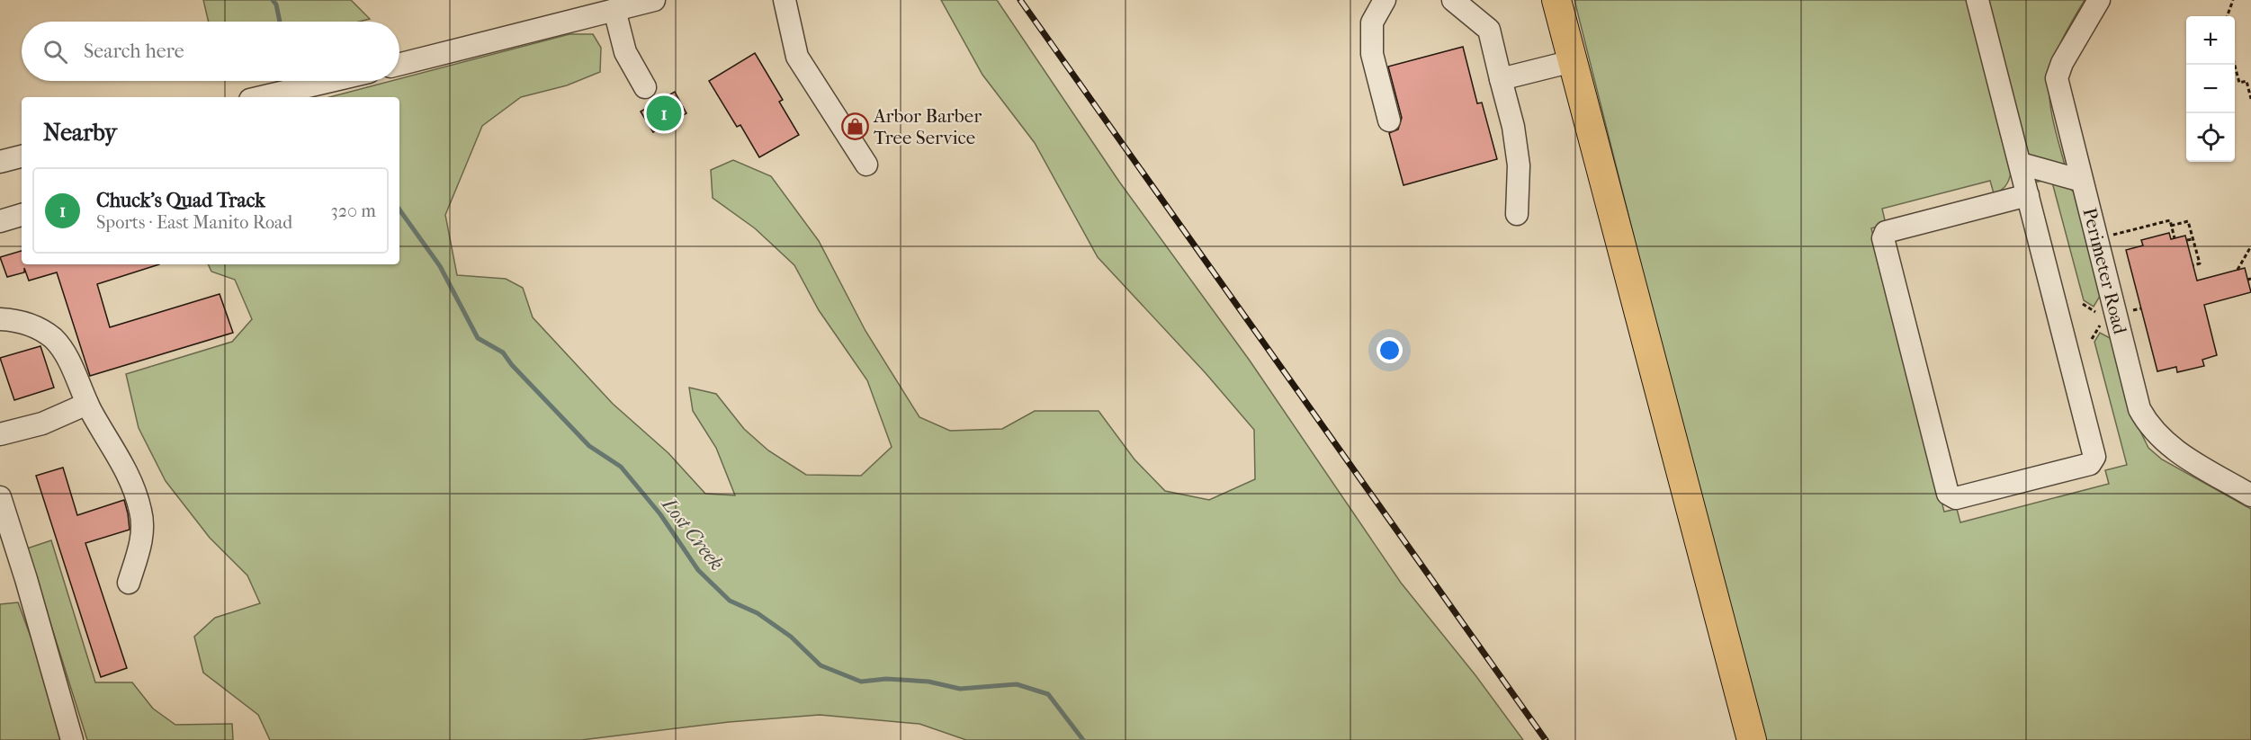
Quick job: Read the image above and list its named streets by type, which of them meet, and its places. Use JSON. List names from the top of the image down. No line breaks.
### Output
{"streets":{"street":["Perimeter Road"]},"water":["Lost Creek"],"places":{"shop":["Arbor Barber Tree Service"]},"page":{"map_buttons":["+","−"],"search":"Search here","pins":"1","heading":"Nearby","list":[{"mark":"1","name":"Chuck's Quad Track","note":"Sports · East Manito Road","value":"320 m"}]}}
